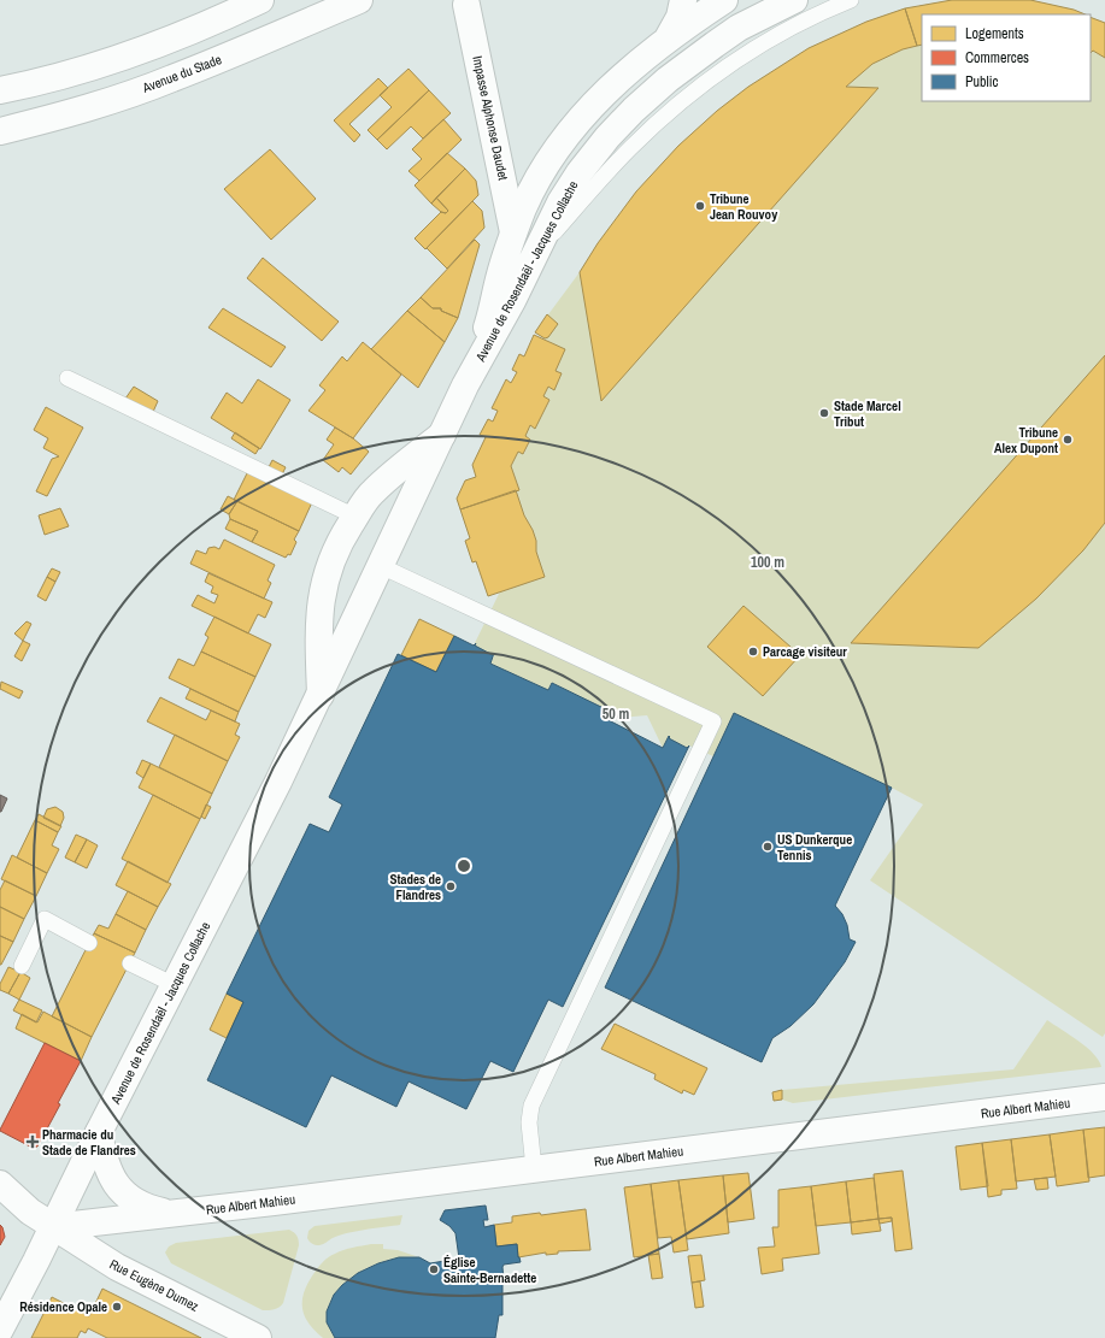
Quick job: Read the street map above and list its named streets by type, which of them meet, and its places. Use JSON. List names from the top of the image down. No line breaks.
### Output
{"streets":{"street":["Avenue du Stade","Impasse Alphonse Daudet","Avenue de Rosendaël - Jacques Collache","Rue Albert Mahieu","Rue Eugène Dumez"]},"crossings":[["Impasse Alphonse Daudet","Avenue de Rosendaël - Jacques Collache"],["Avenue de Rosendaël - Jacques Collache","Rue Albert Mahieu"],["Avenue de Rosendaël - Jacques Collache","Rue Eugène Dumez"],["Rue Albert Mahieu","Rue Eugène Dumez"]],"places":{"other":["Tribune Jean Rouvoy","Stade Marcel Tribut","Tribune Alex Dupont","Parcage visiteur","US Dunkerque Tennis","Stades de Flandres","Église Sainte-Bernadette","Résidence Opale"],"health":["Pharmacie du Stade de Flandres"]},"legend":["Logements","Commerces","Public"],"rings":["100 m","50 m"]}
